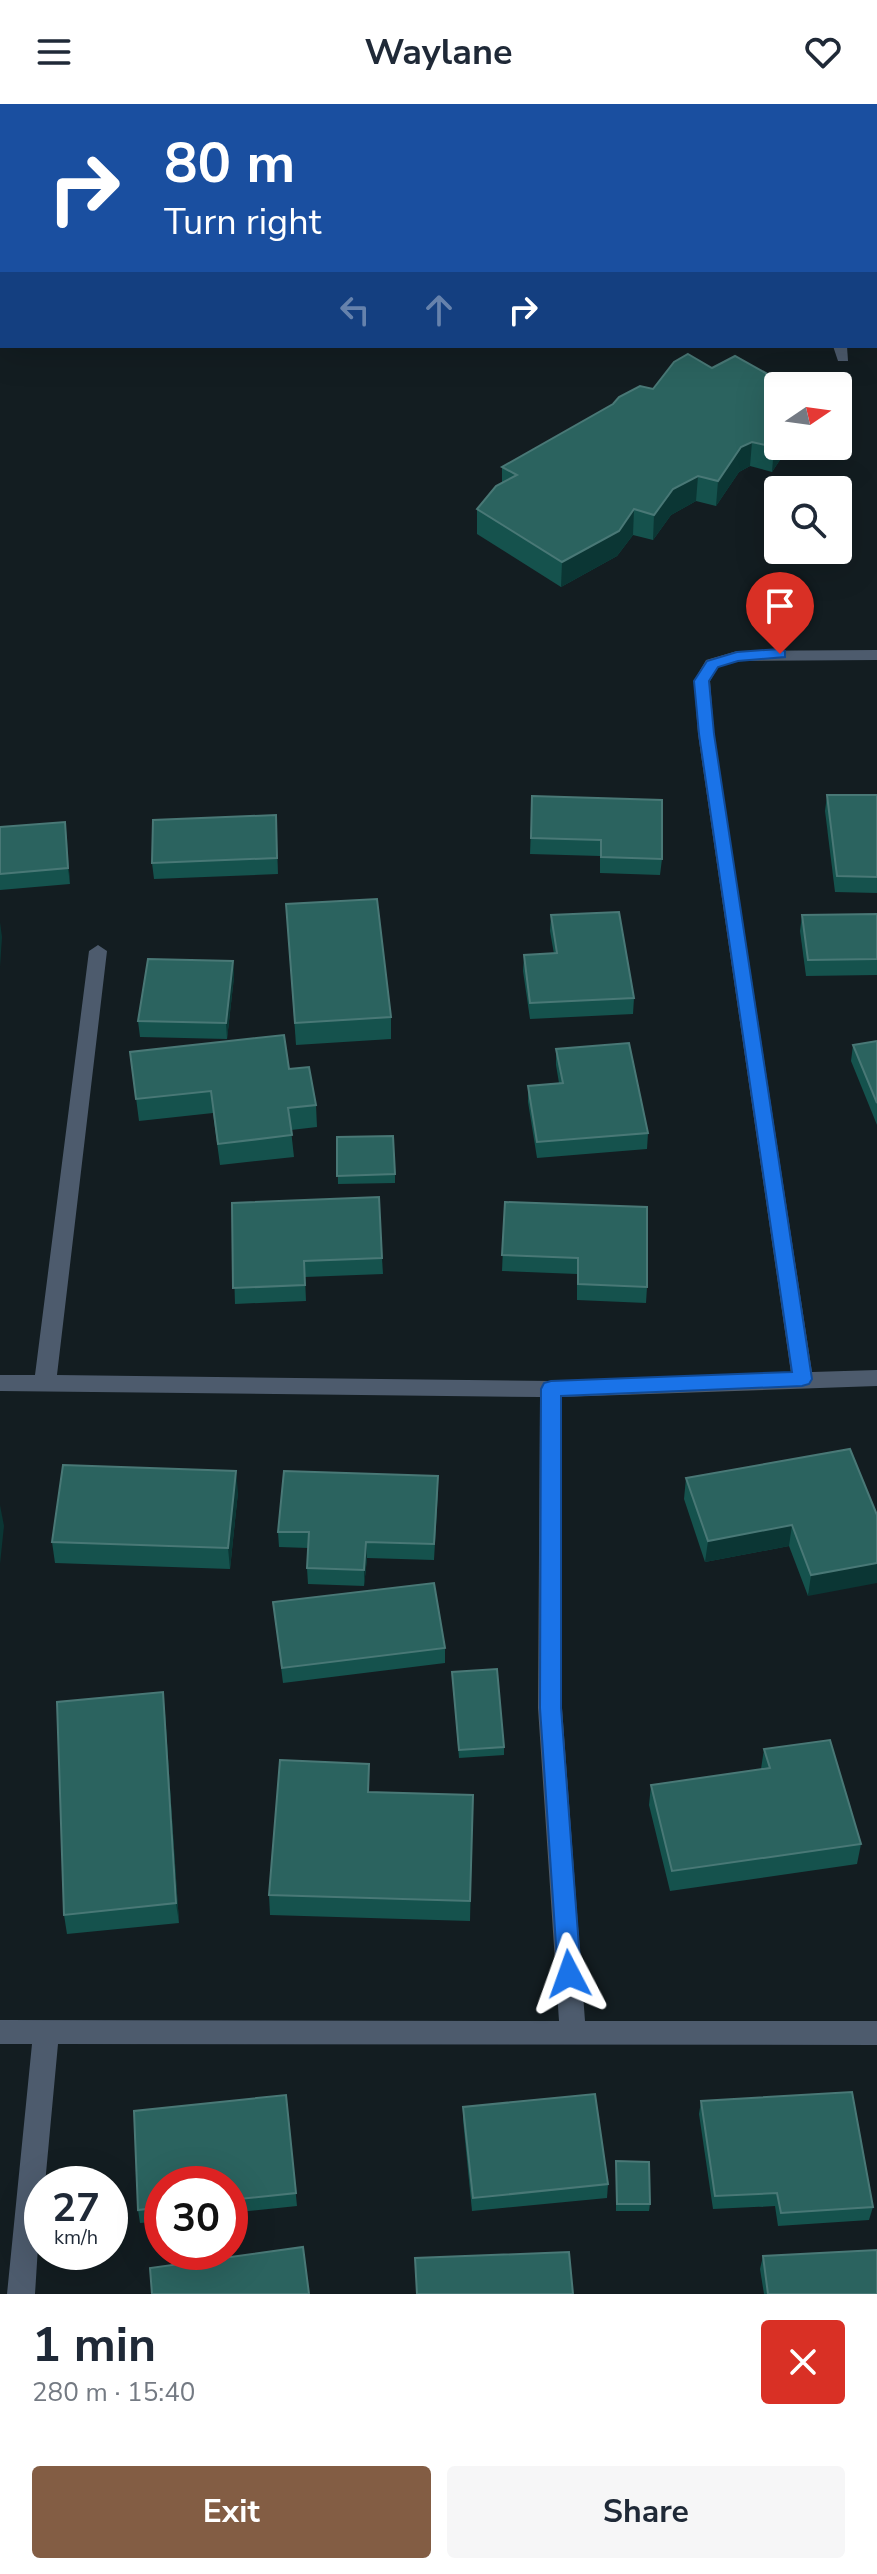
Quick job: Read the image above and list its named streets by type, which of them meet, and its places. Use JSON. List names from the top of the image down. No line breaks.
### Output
{"north":"right","page":{"header":"Waylane","turn":["80 m","Turn right"],"speed":"27 km/h","limit":"30","heading":["1 min","280 m · 15:40"],"buttons":["Exit","Share"]}}
